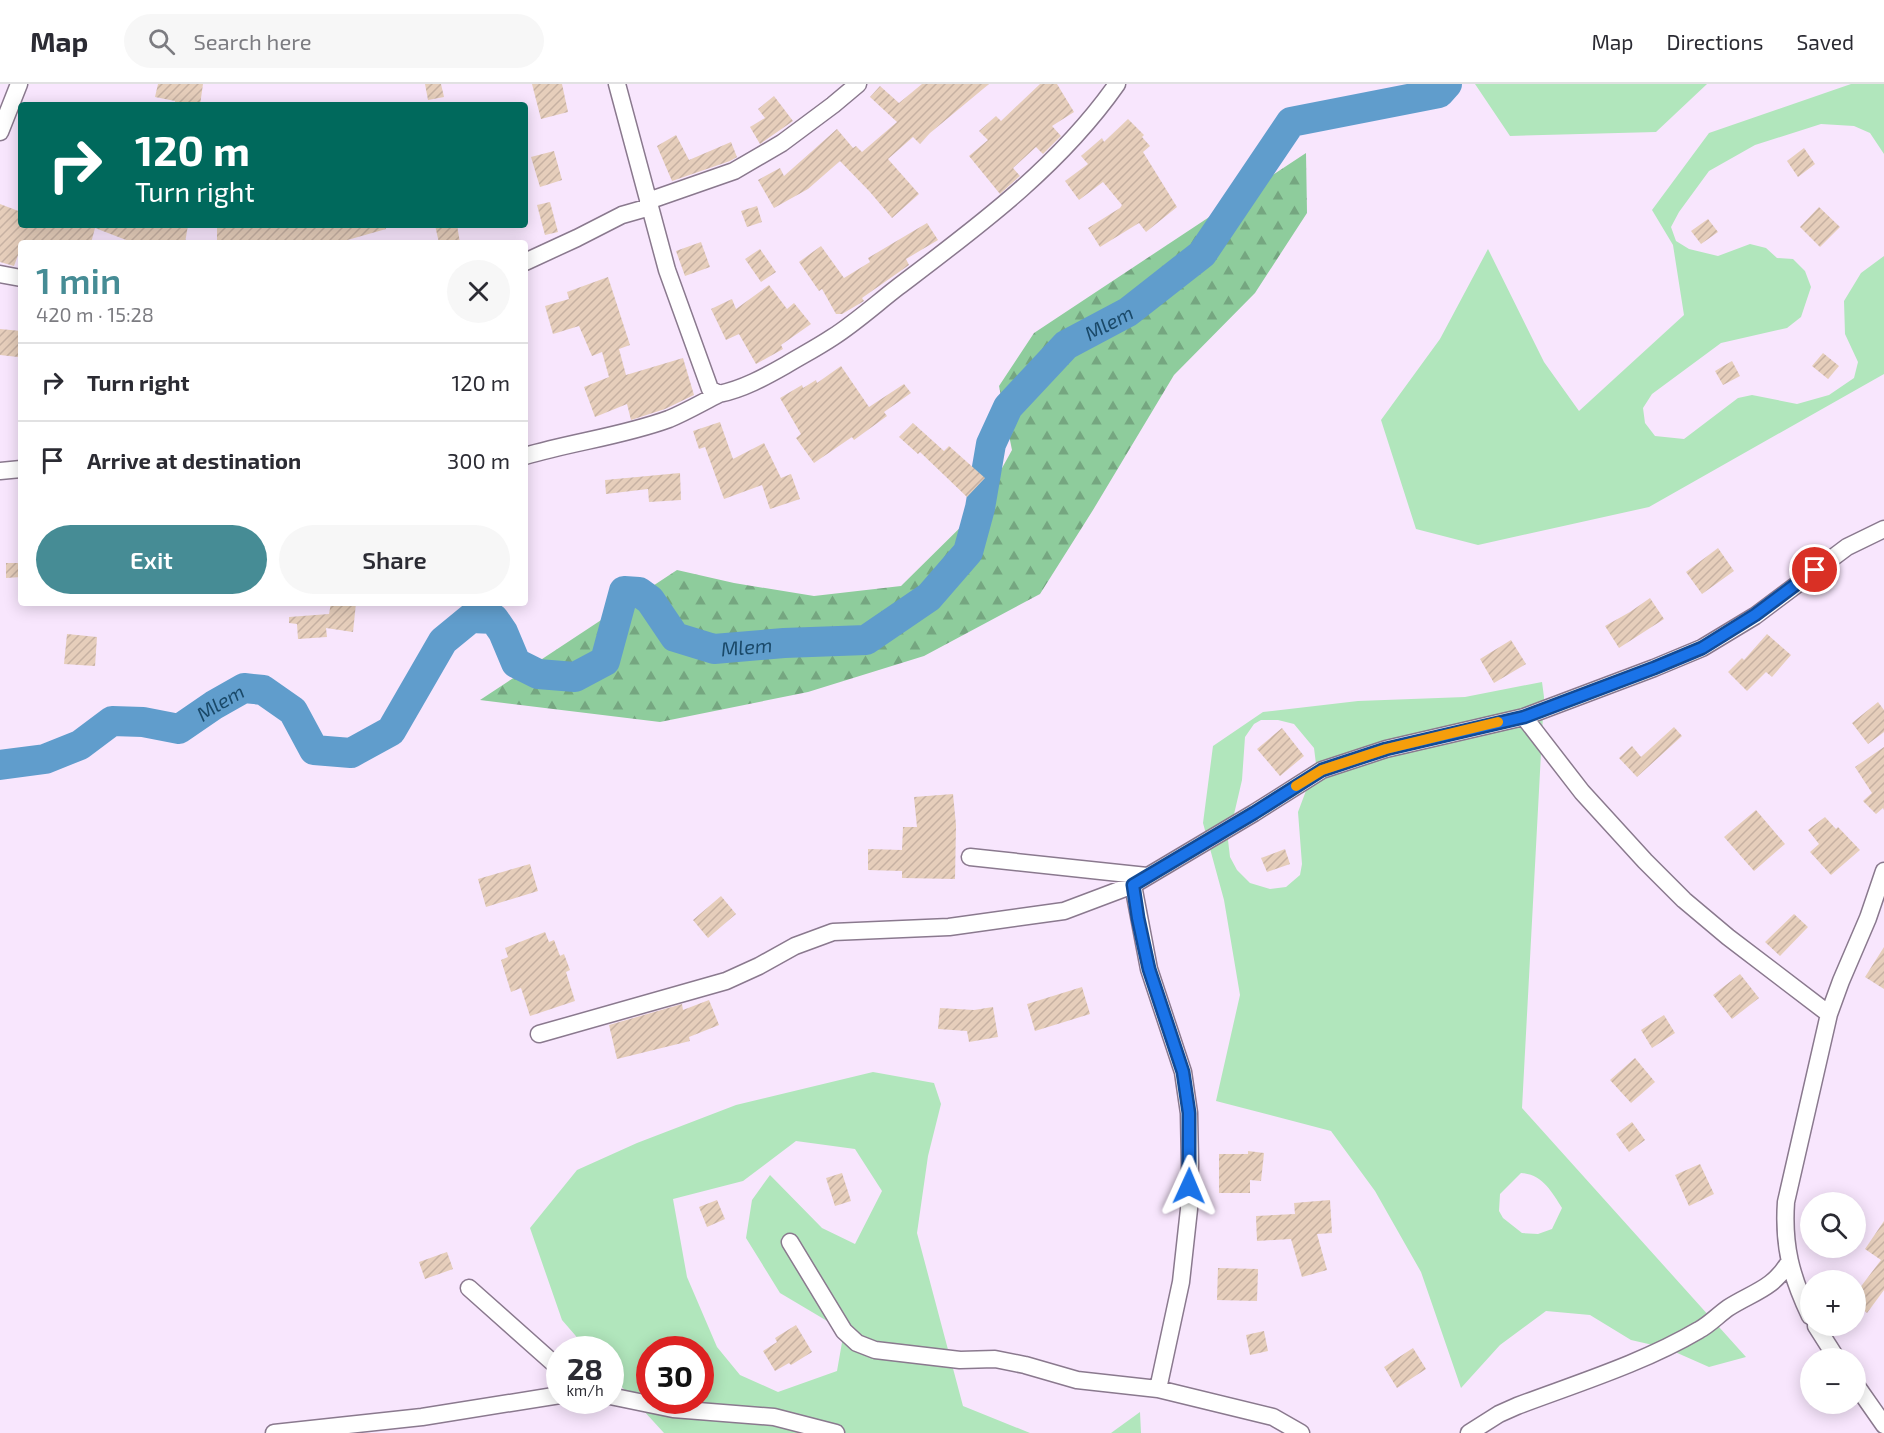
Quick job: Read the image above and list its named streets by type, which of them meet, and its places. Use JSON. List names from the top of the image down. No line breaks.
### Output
{"water":["Mlem"],"page":{"header":"Map","search":"Search here","nav":["Map","Directions","Saved"],"turn":["120 m","Turn right"],"heading":["1 min","420 m · 15:28"],"list":[{"name":"Turn right","value":"120 m"},{"name":"Arrive at destination","value":"300 m"}],"buttons":["Exit","Share"],"map_buttons":["+","−"],"speed":"28 km/h","limit":"30"}}
